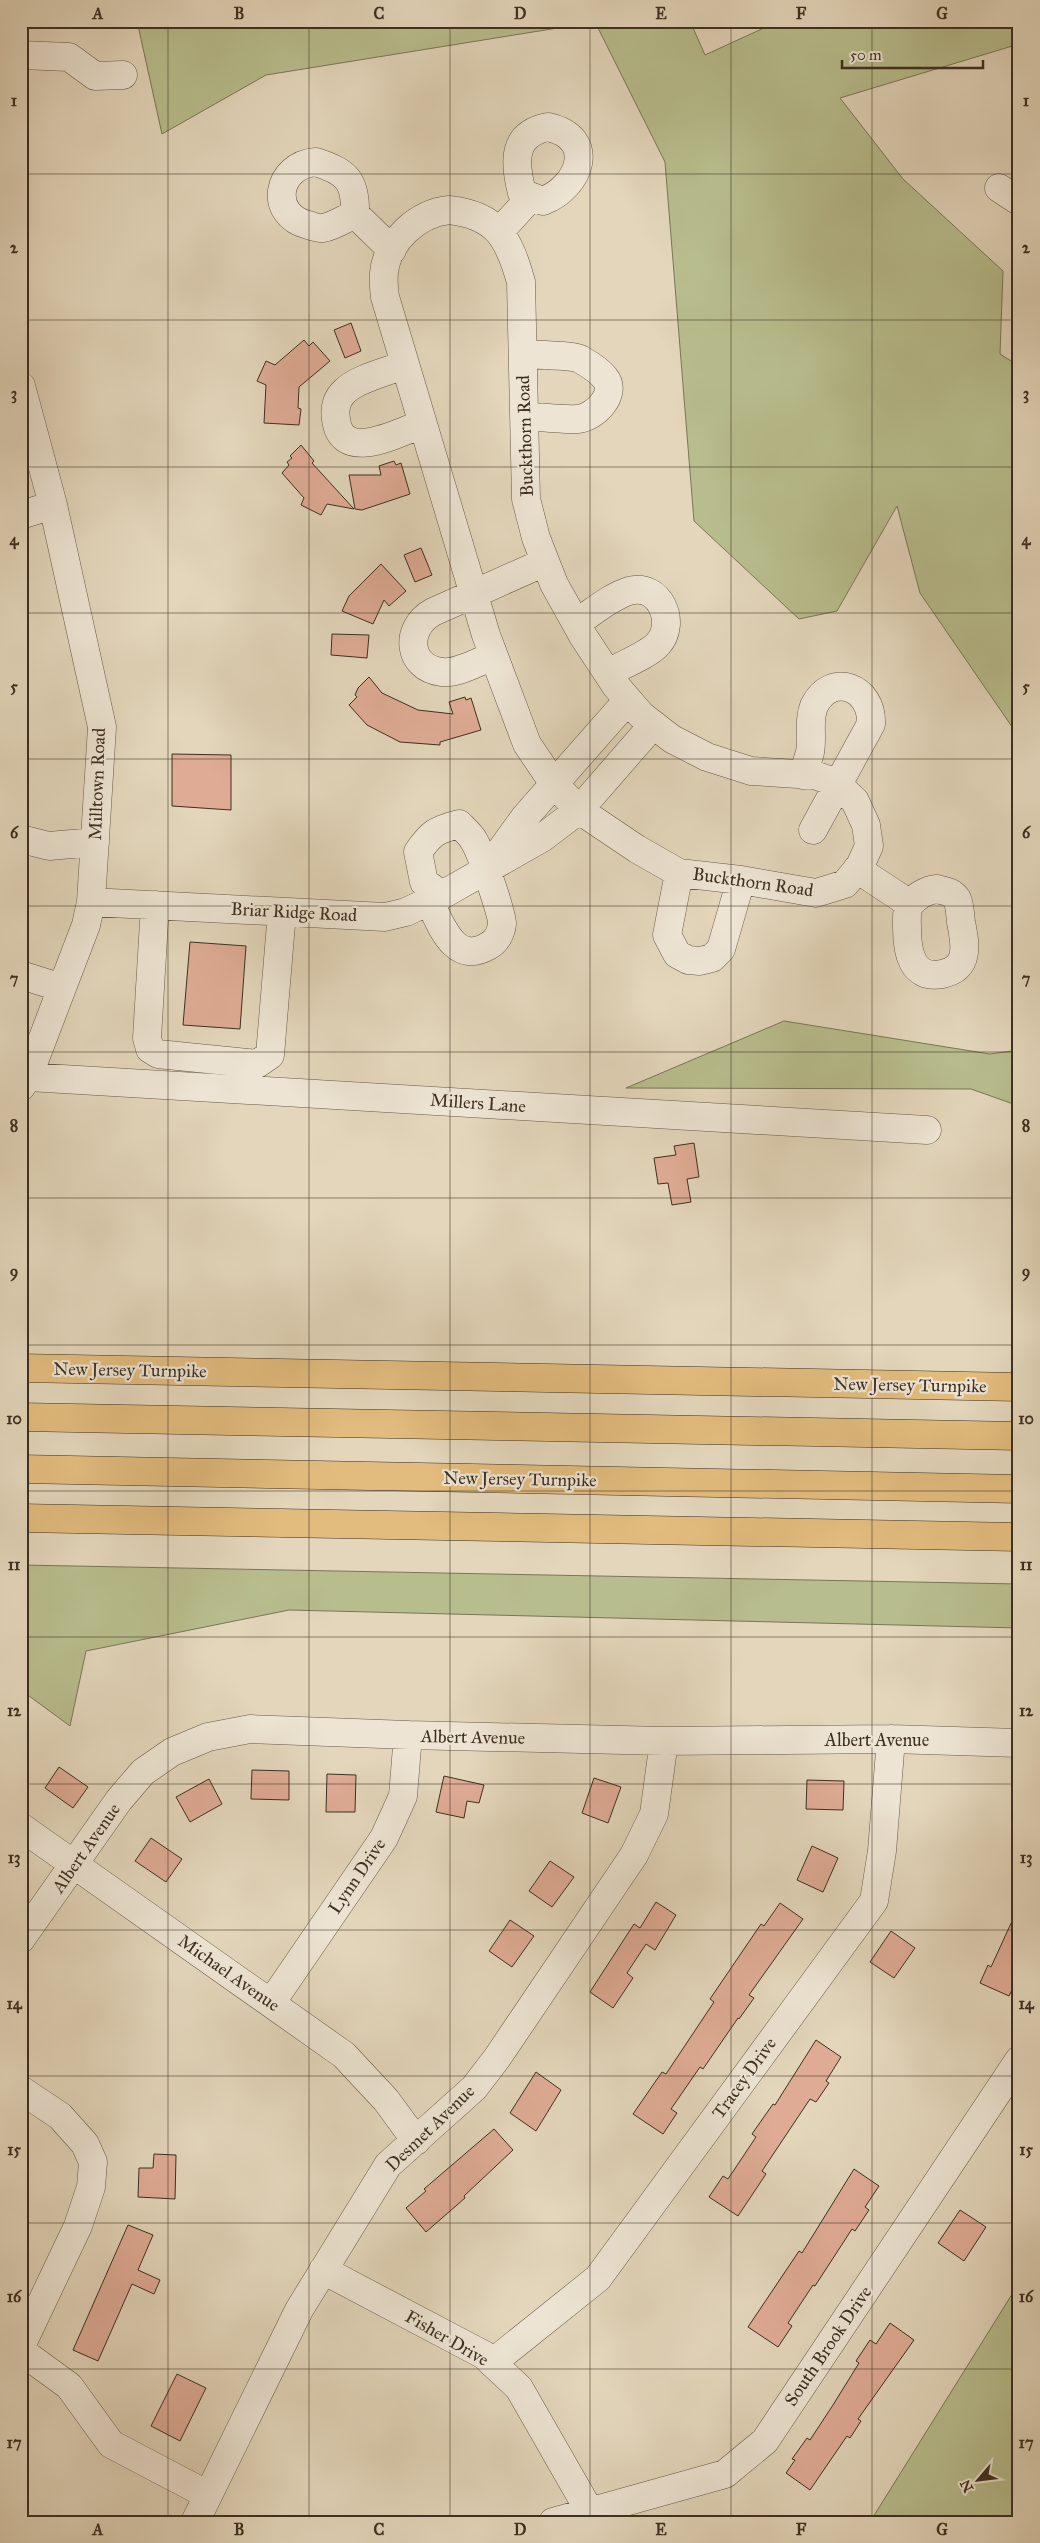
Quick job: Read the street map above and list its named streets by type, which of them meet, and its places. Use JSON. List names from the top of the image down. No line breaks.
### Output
{"streets":{"highway":["New Jersey Turnpike"],"street":["Buckthorn Road","Milltown Road","Briar Ridge Road","Millers Lane","Albert Avenue","Lynn Drive","Michael Avenue","Tracey Drive","Desmet Avenue","Fisher Drive","South Brook Drive"]},"crossings":[["Buckthorn Road","Briar Ridge Road"],["Milltown Road","Briar Ridge Road"],["Milltown Road","Millers Lane"],["Albert Avenue","Lynn Drive"],["Albert Avenue","Michael Avenue"],["Albert Avenue","Tracey Drive"],["Albert Avenue","Desmet Avenue"],["Lynn Drive","Michael Avenue"],["Michael Avenue","Desmet Avenue"],["Tracey Drive","Fisher Drive"],["Desmet Avenue","Fisher Drive"],["Fisher Drive","South Brook Drive"]],"scale_bar":"50 m","north":"bottom left","grid":{"columns":["A","B","C","D","E","F","G"],"rows":["1","2","3","4","5","6","7","8","9","10","11","12","13","14","15","16","17"]}}
